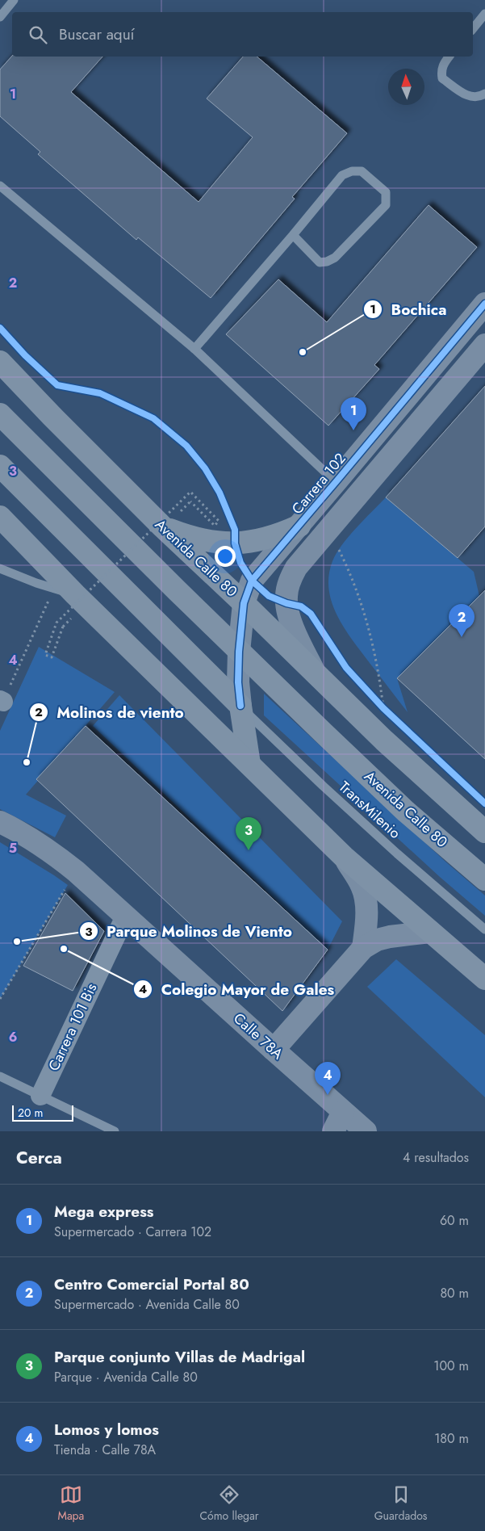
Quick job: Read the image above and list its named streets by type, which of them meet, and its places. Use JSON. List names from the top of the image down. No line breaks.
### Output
{"streets":{"highway":["Avenida Calle 80"],"street":["Carrera 102","Carrera 101 Bis","Calle 78A"],"lane":["TransMilenio"]},"crossings":[["Carrera 102","Avenida Calle 80"],["Carrera 102","TransMilenio"],["Carrera 101 Bis","Calle 78A"]],"places":["Bochica","Molinos de viento","Parque Molinos de Viento","Colegio Mayor de Gales"],"scale_bar":"20 m","north":"top","page":{"search":"Buscar aquí","pins":["1","2","3","4"],"scale":"20 m","heading":["Cerca","4 resultados"],"list":[{"mark":"1","name":"Mega express","note":"Supermercado · Carrera 102","value":"60 m"},{"mark":"2","name":"Centro Comercial Portal 80","note":"Supermercado · Avenida Calle 80","value":"80 m"},{"mark":"3","name":"Parque conjunto Villas de Madrigal","note":"Parque · Avenida Calle 80","value":"100 m"},{"mark":"4","name":"Lomos y lomos","note":"Tienda · Calle 78A","value":"180 m"}],"nav":["Mapa","Cómo llegar","Guardados"]},"grid":{"rows":["1","2","3","4","5","6"]}}
